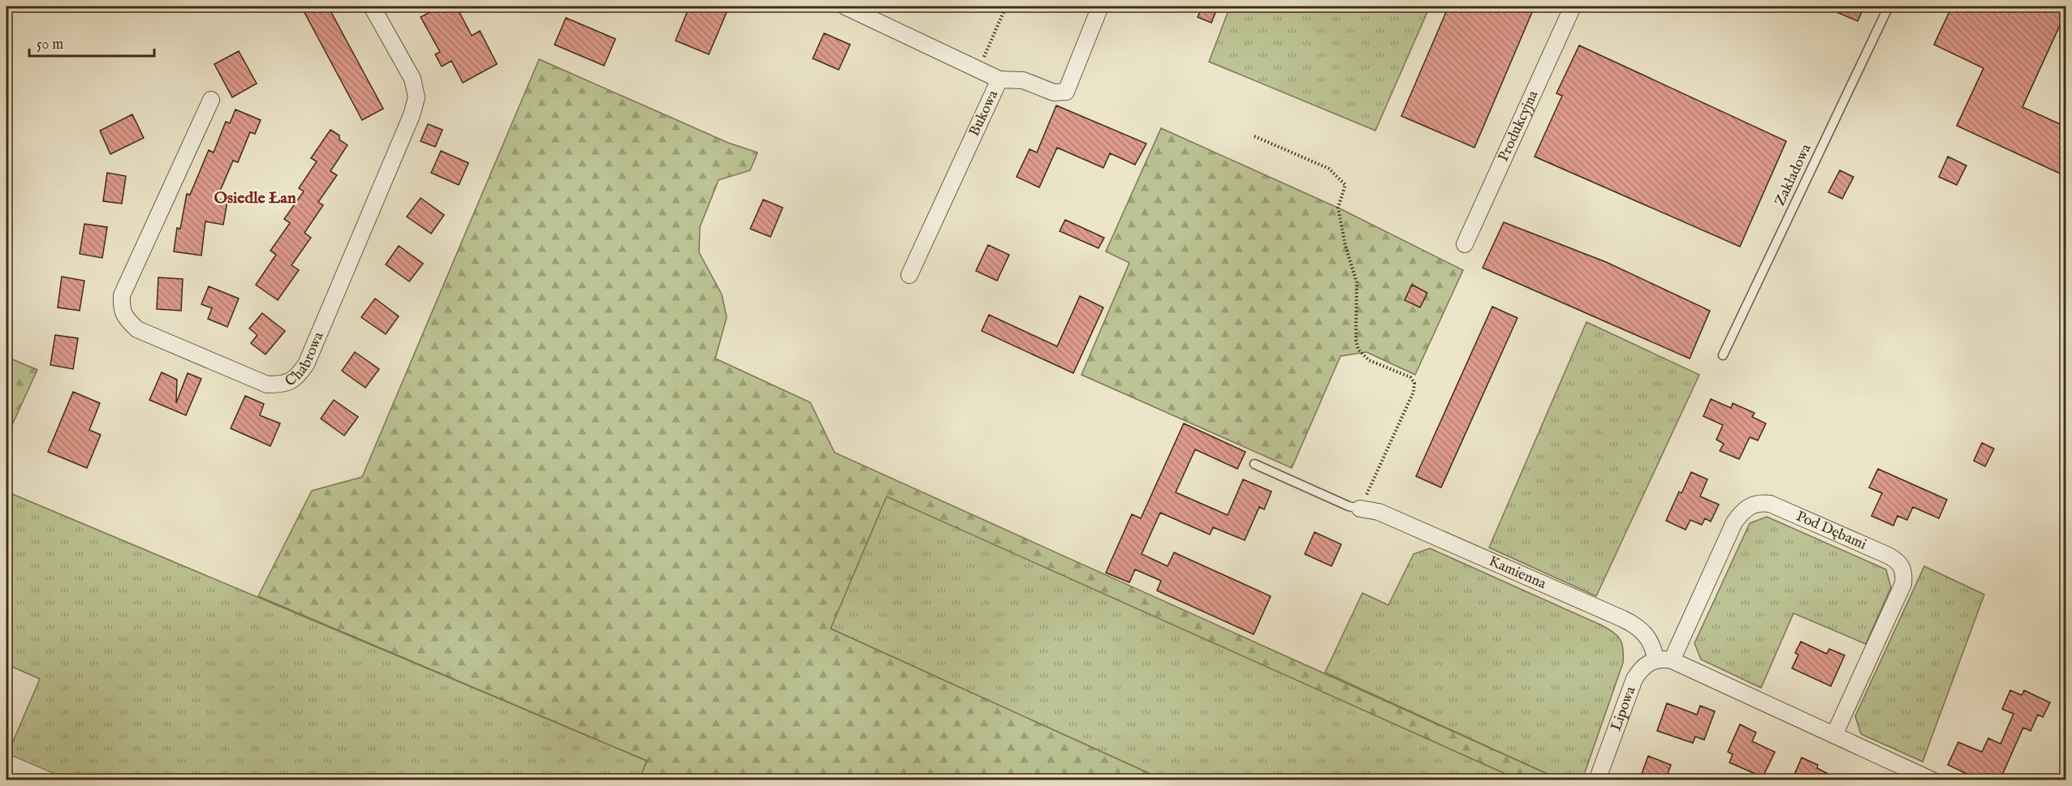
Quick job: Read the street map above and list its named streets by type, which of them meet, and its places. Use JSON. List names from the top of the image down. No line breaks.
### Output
{"streets":{"street":["Bukowa","Produkcyjna","Chabrowa","Pod Dębami","Kamienna","Lipowa"],"lane":["Zakładowa"]},"crossings":[["Kamienna","Lipowa"]],"districts":["Osiedle Łan"],"scale_bar":"50 m"}
